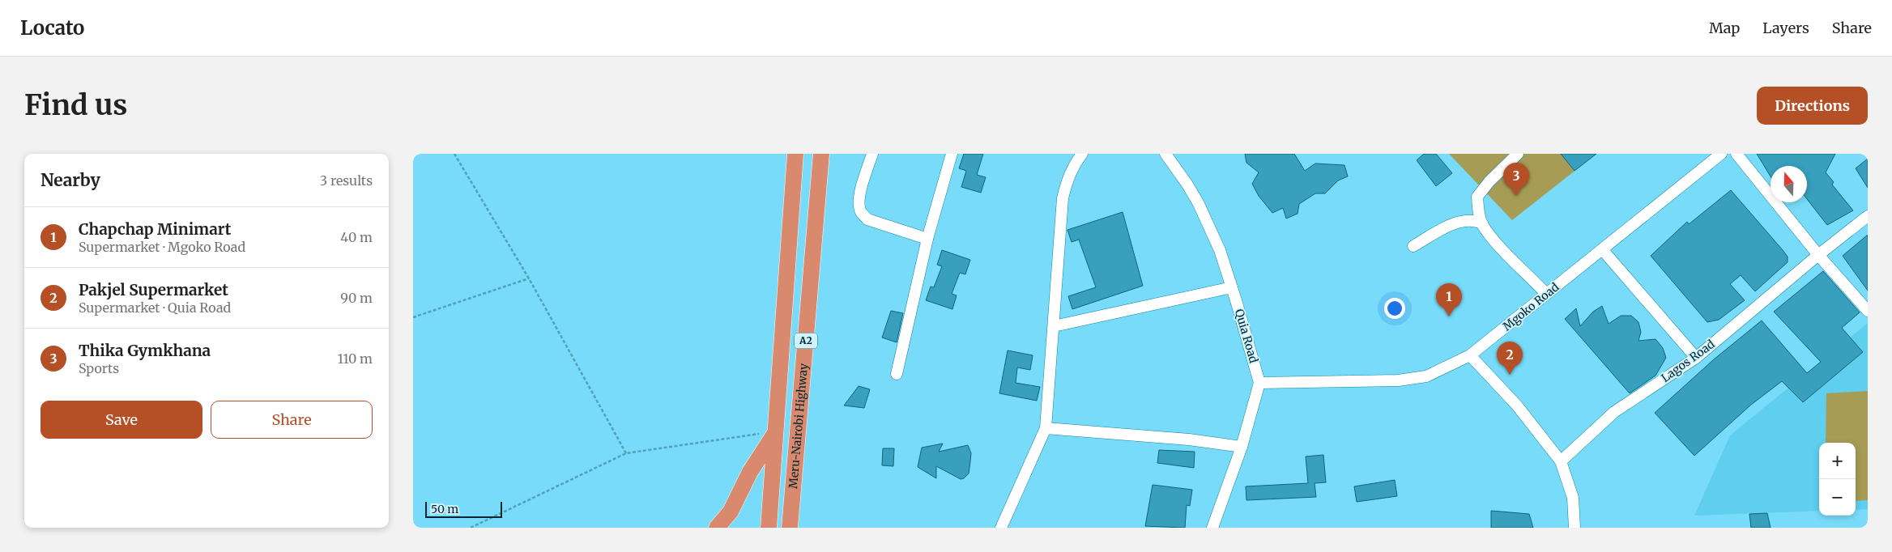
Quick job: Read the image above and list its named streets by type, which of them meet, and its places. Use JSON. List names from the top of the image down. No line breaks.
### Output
{"streets":{"highway":["A2","Meru-Nairobi Highway"],"street":["Mgoko Road","Quia Road","Lagos Road"]},"crossings":[["Mgoko Road","Quia Road"]],"scale_bar":"50 m","north":"top","page":{"header":"Locato","nav":["Map","Layers","Share"],"buttons":["Directions",["Save","Share"]],"title":"Find us","heading":["Nearby","3 results"],"pins":["3","1","2"],"list":[{"mark":"1","name":"Chapchap Minimart","note":"Supermarket · Mgoko Road","value":"40 m"},{"mark":"2","name":"Pakjel Supermarket","note":"Supermarket · Quia Road","value":"90 m"},{"mark":"3","name":"Thika Gymkhana","note":"Sports","value":"110 m"}],"map_buttons":["+","−"],"scale":"50 m"}}
